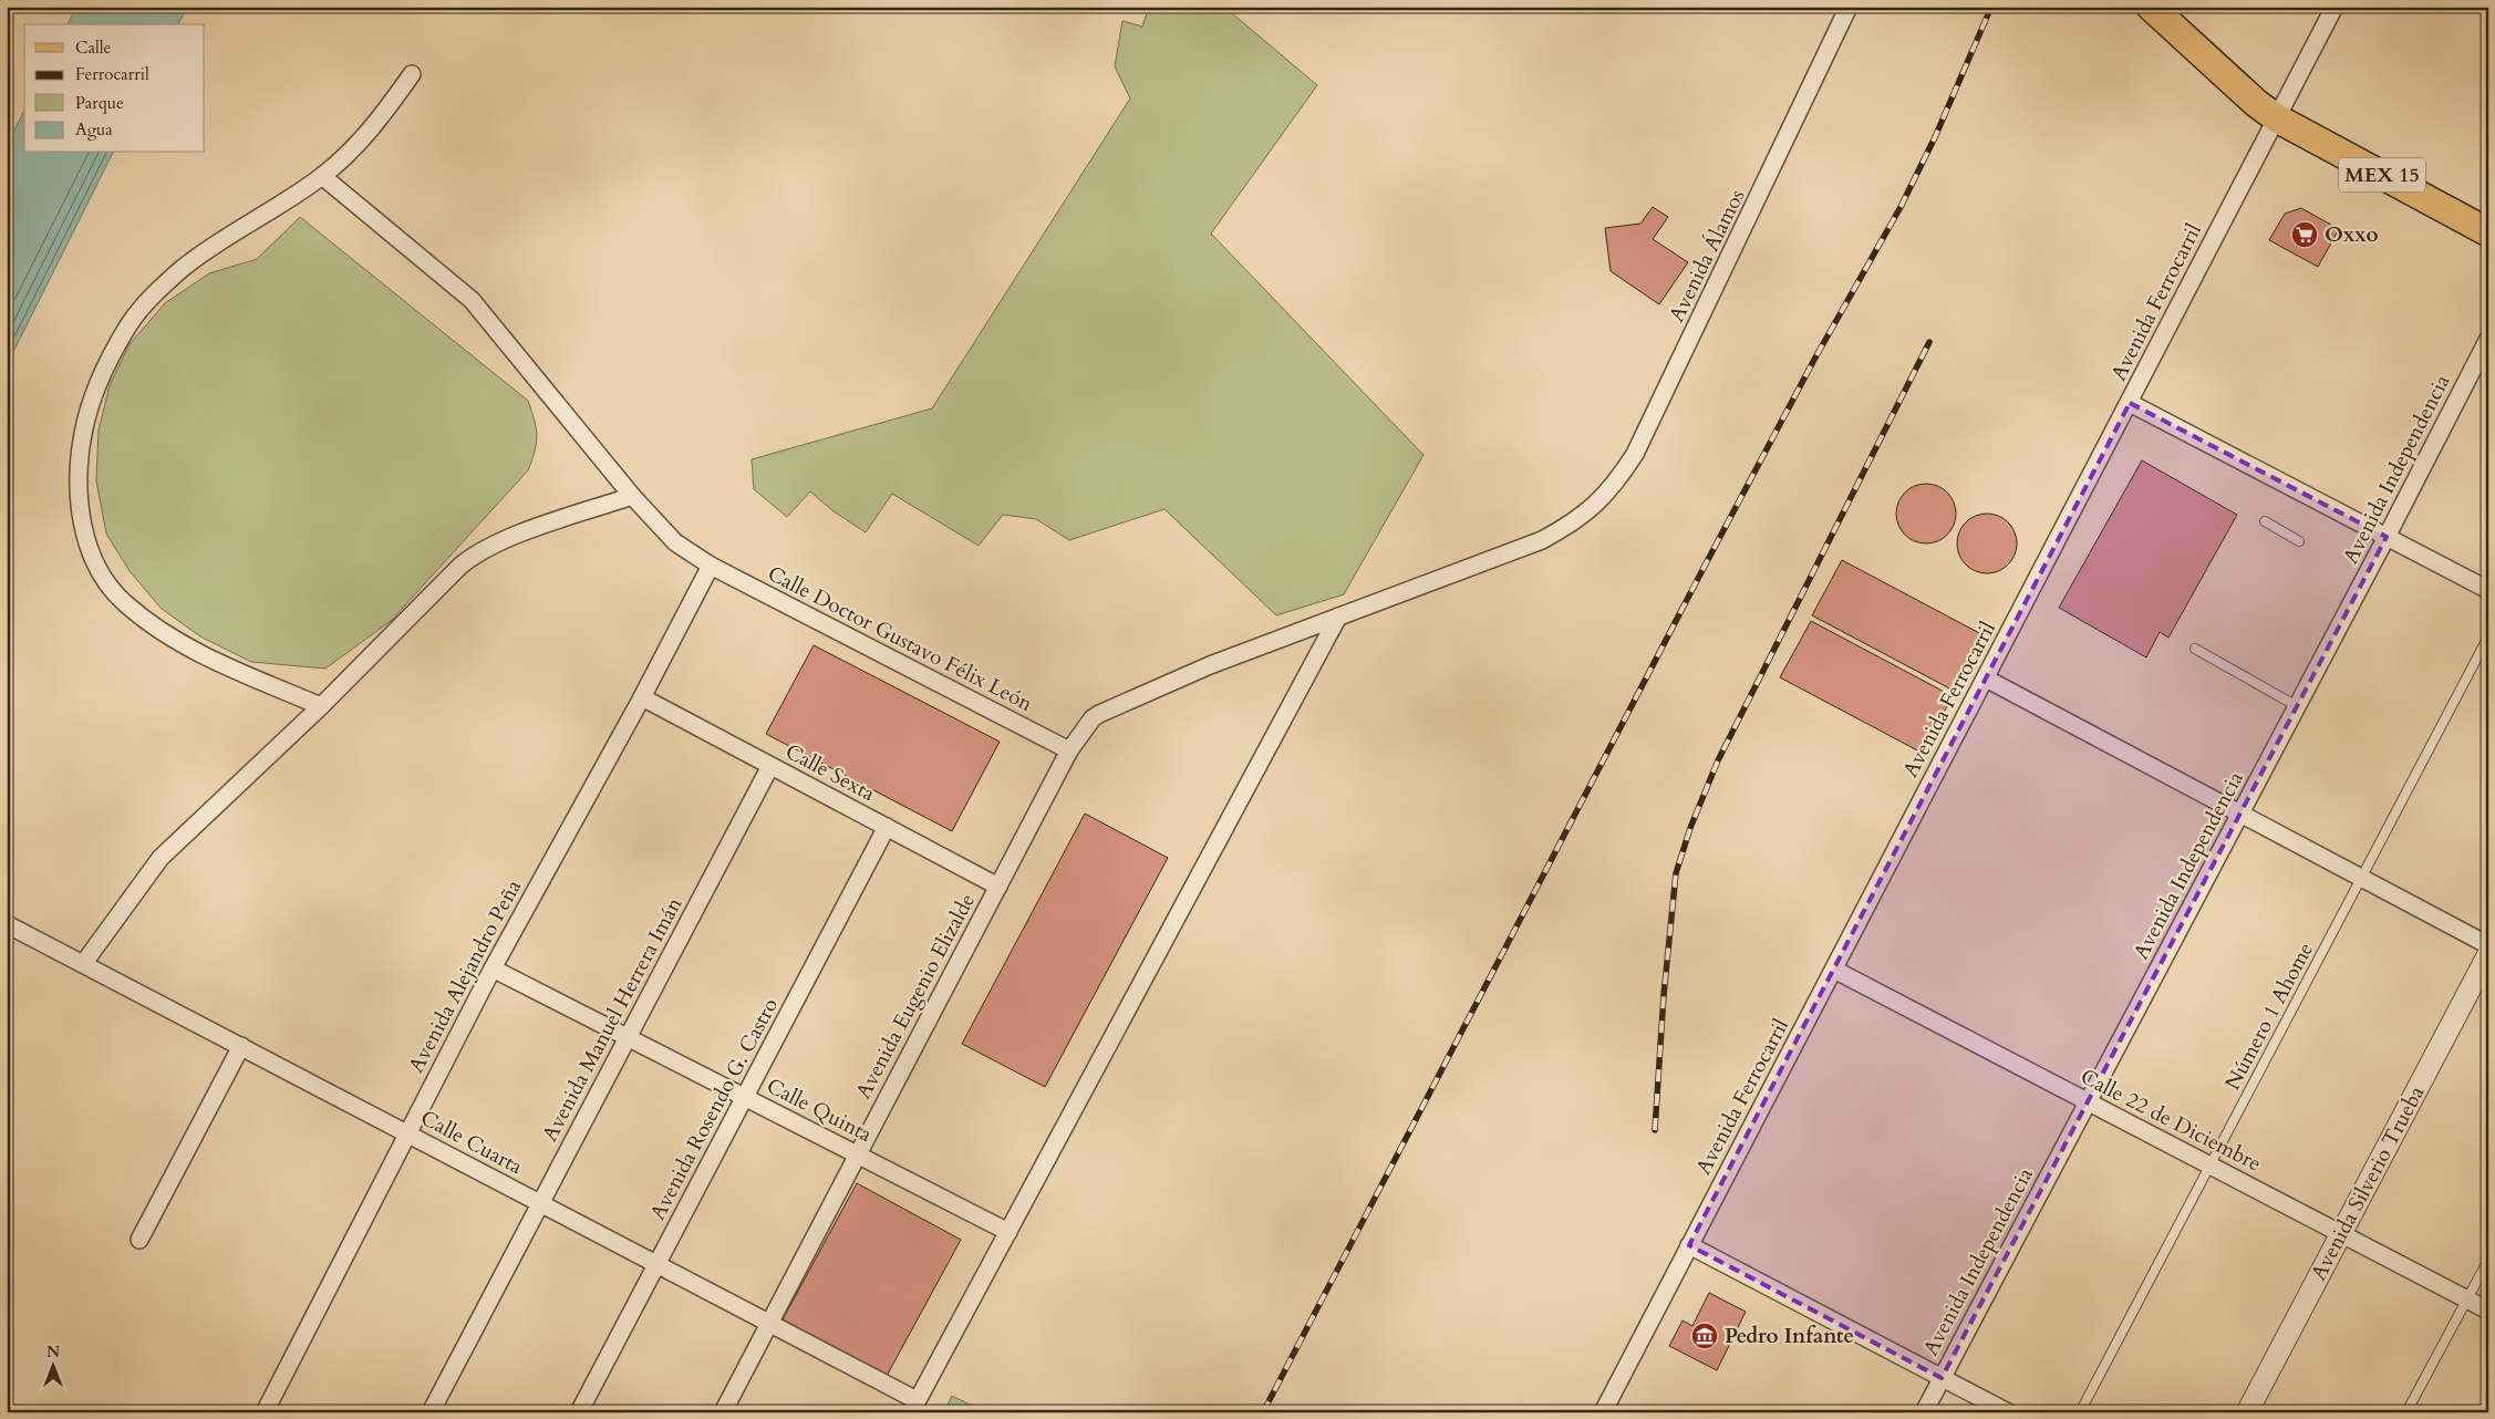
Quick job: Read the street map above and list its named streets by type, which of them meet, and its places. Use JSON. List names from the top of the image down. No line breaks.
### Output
{"streets":{"main road":["MEX 15"],"street":["Avenida Álamos","Avenida Ferrocarril","Avenida Independencia","Calle Doctor Gustavo Félix León","Calle Sexta","Avenida Alejandro Peña","Avenida Eugenio Elizalde","Avenida Manuel Herrera Imán","Avenida Rosendo G. Castro","Calle Quinta","Calle 22 de Diciembre","Calle Cuarta","Avenida Silverio Trueba"],"lane":["Número 1 Ahome"]},"crossings":[["MEX 15","Avenida Ferrocarril"],["Avenida Álamos","Avenida Eugenio Elizalde"],["Avenida Ferrocarril","Calle 22 de Diciembre"],["Avenida Independencia","Calle 22 de Diciembre"],["Calle Doctor Gustavo Félix León","Avenida Alejandro Peña"],["Calle Doctor Gustavo Félix León","Avenida Eugenio Elizalde"],["Calle Sexta","Avenida Alejandro Peña"],["Calle Sexta","Avenida Eugenio Elizalde"],["Calle Sexta","Avenida Manuel Herrera Imán"],["Calle Sexta","Avenida Rosendo G. Castro"],["Avenida Alejandro Peña","Calle Quinta"],["Avenida Alejandro Peña","Calle Cuarta"],["Avenida Eugenio Elizalde","Calle Quinta"],["Avenida Eugenio Elizalde","Calle Cuarta"],["Número 1 Ahome","Calle 22 de Diciembre"],["Avenida Manuel Herrera Imán","Calle Quinta"],["Avenida Manuel Herrera Imán","Calle Cuarta"],["Avenida Rosendo G. Castro","Calle Quinta"],["Avenida Rosendo G. Castro","Calle Cuarta"],["Calle 22 de Diciembre","Avenida Silverio Trueba"]],"places":{"supermarket":["Oxxo"],"museum":["Pedro Infante"]},"legend":["Calle","Ferrocarril","Parque","Agua"],"north":"top"}
